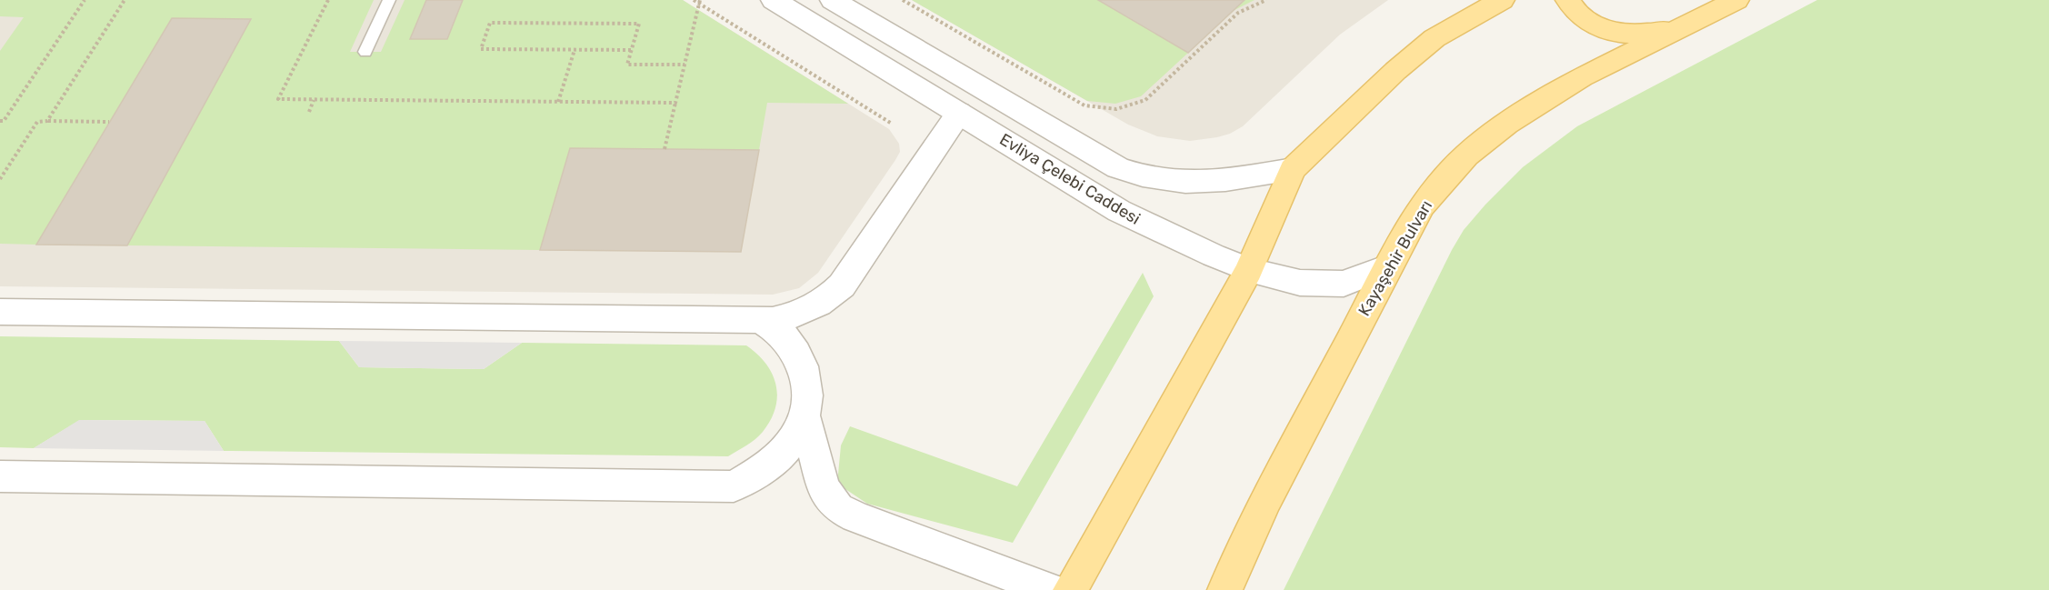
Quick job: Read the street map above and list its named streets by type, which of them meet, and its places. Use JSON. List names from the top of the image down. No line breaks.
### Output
{"streets":{"main road":["Kayaşehir Bulvarı"],"street":["Evliya Çelebi Caddesi"]},"crossings":[["Evliya Çelebi Caddesi","Kayaşehir Bulvarı"]]}
